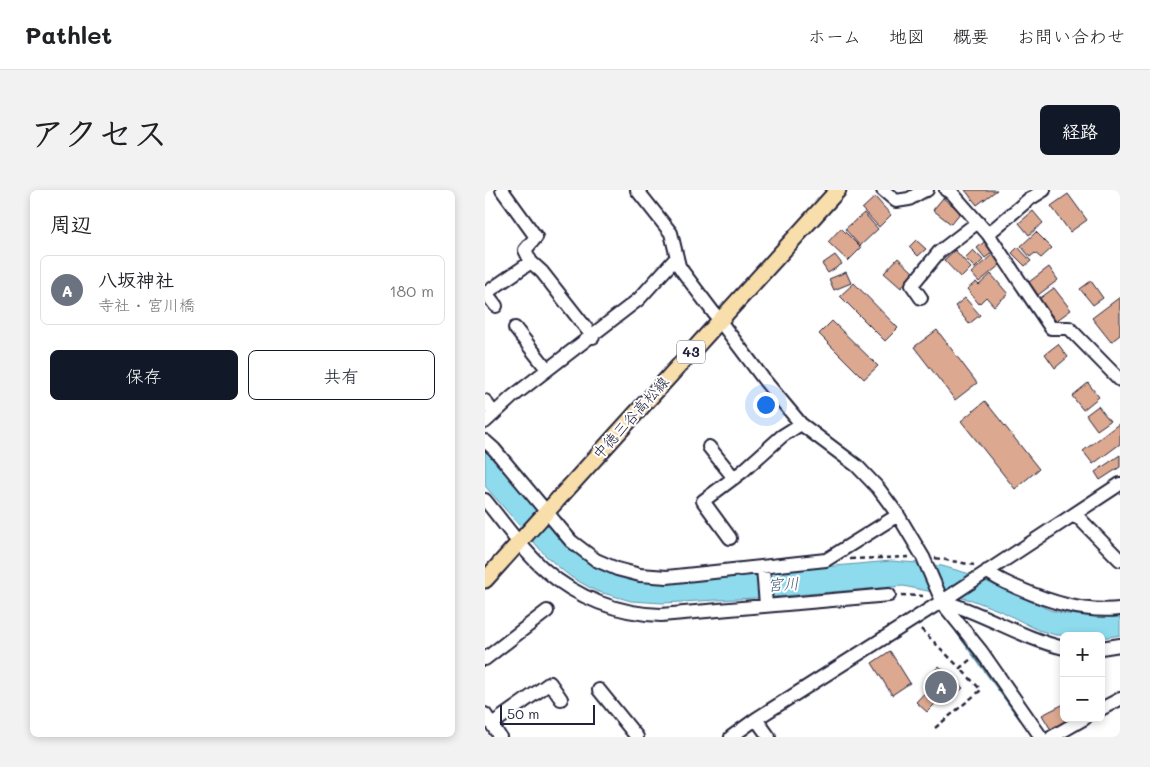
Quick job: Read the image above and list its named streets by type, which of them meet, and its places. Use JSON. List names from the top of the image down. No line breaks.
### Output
{"streets":{"main road":["43","中徳三谷高松線"]},"water":["宮川"],"scale_bar":"50 m","page":{"header":"Pathlet","nav":["ホーム","地図","概要","お問い合わせ"],"title":"アクセス","buttons":["経路",["保存","共有"]],"heading":"周辺","list":[{"mark":"A","name":"八坂神社","note":"寺社 · 宮川橋","value":"180 m"}],"map_buttons":["+","−"],"pins":"A","scale":"50 m"}}
